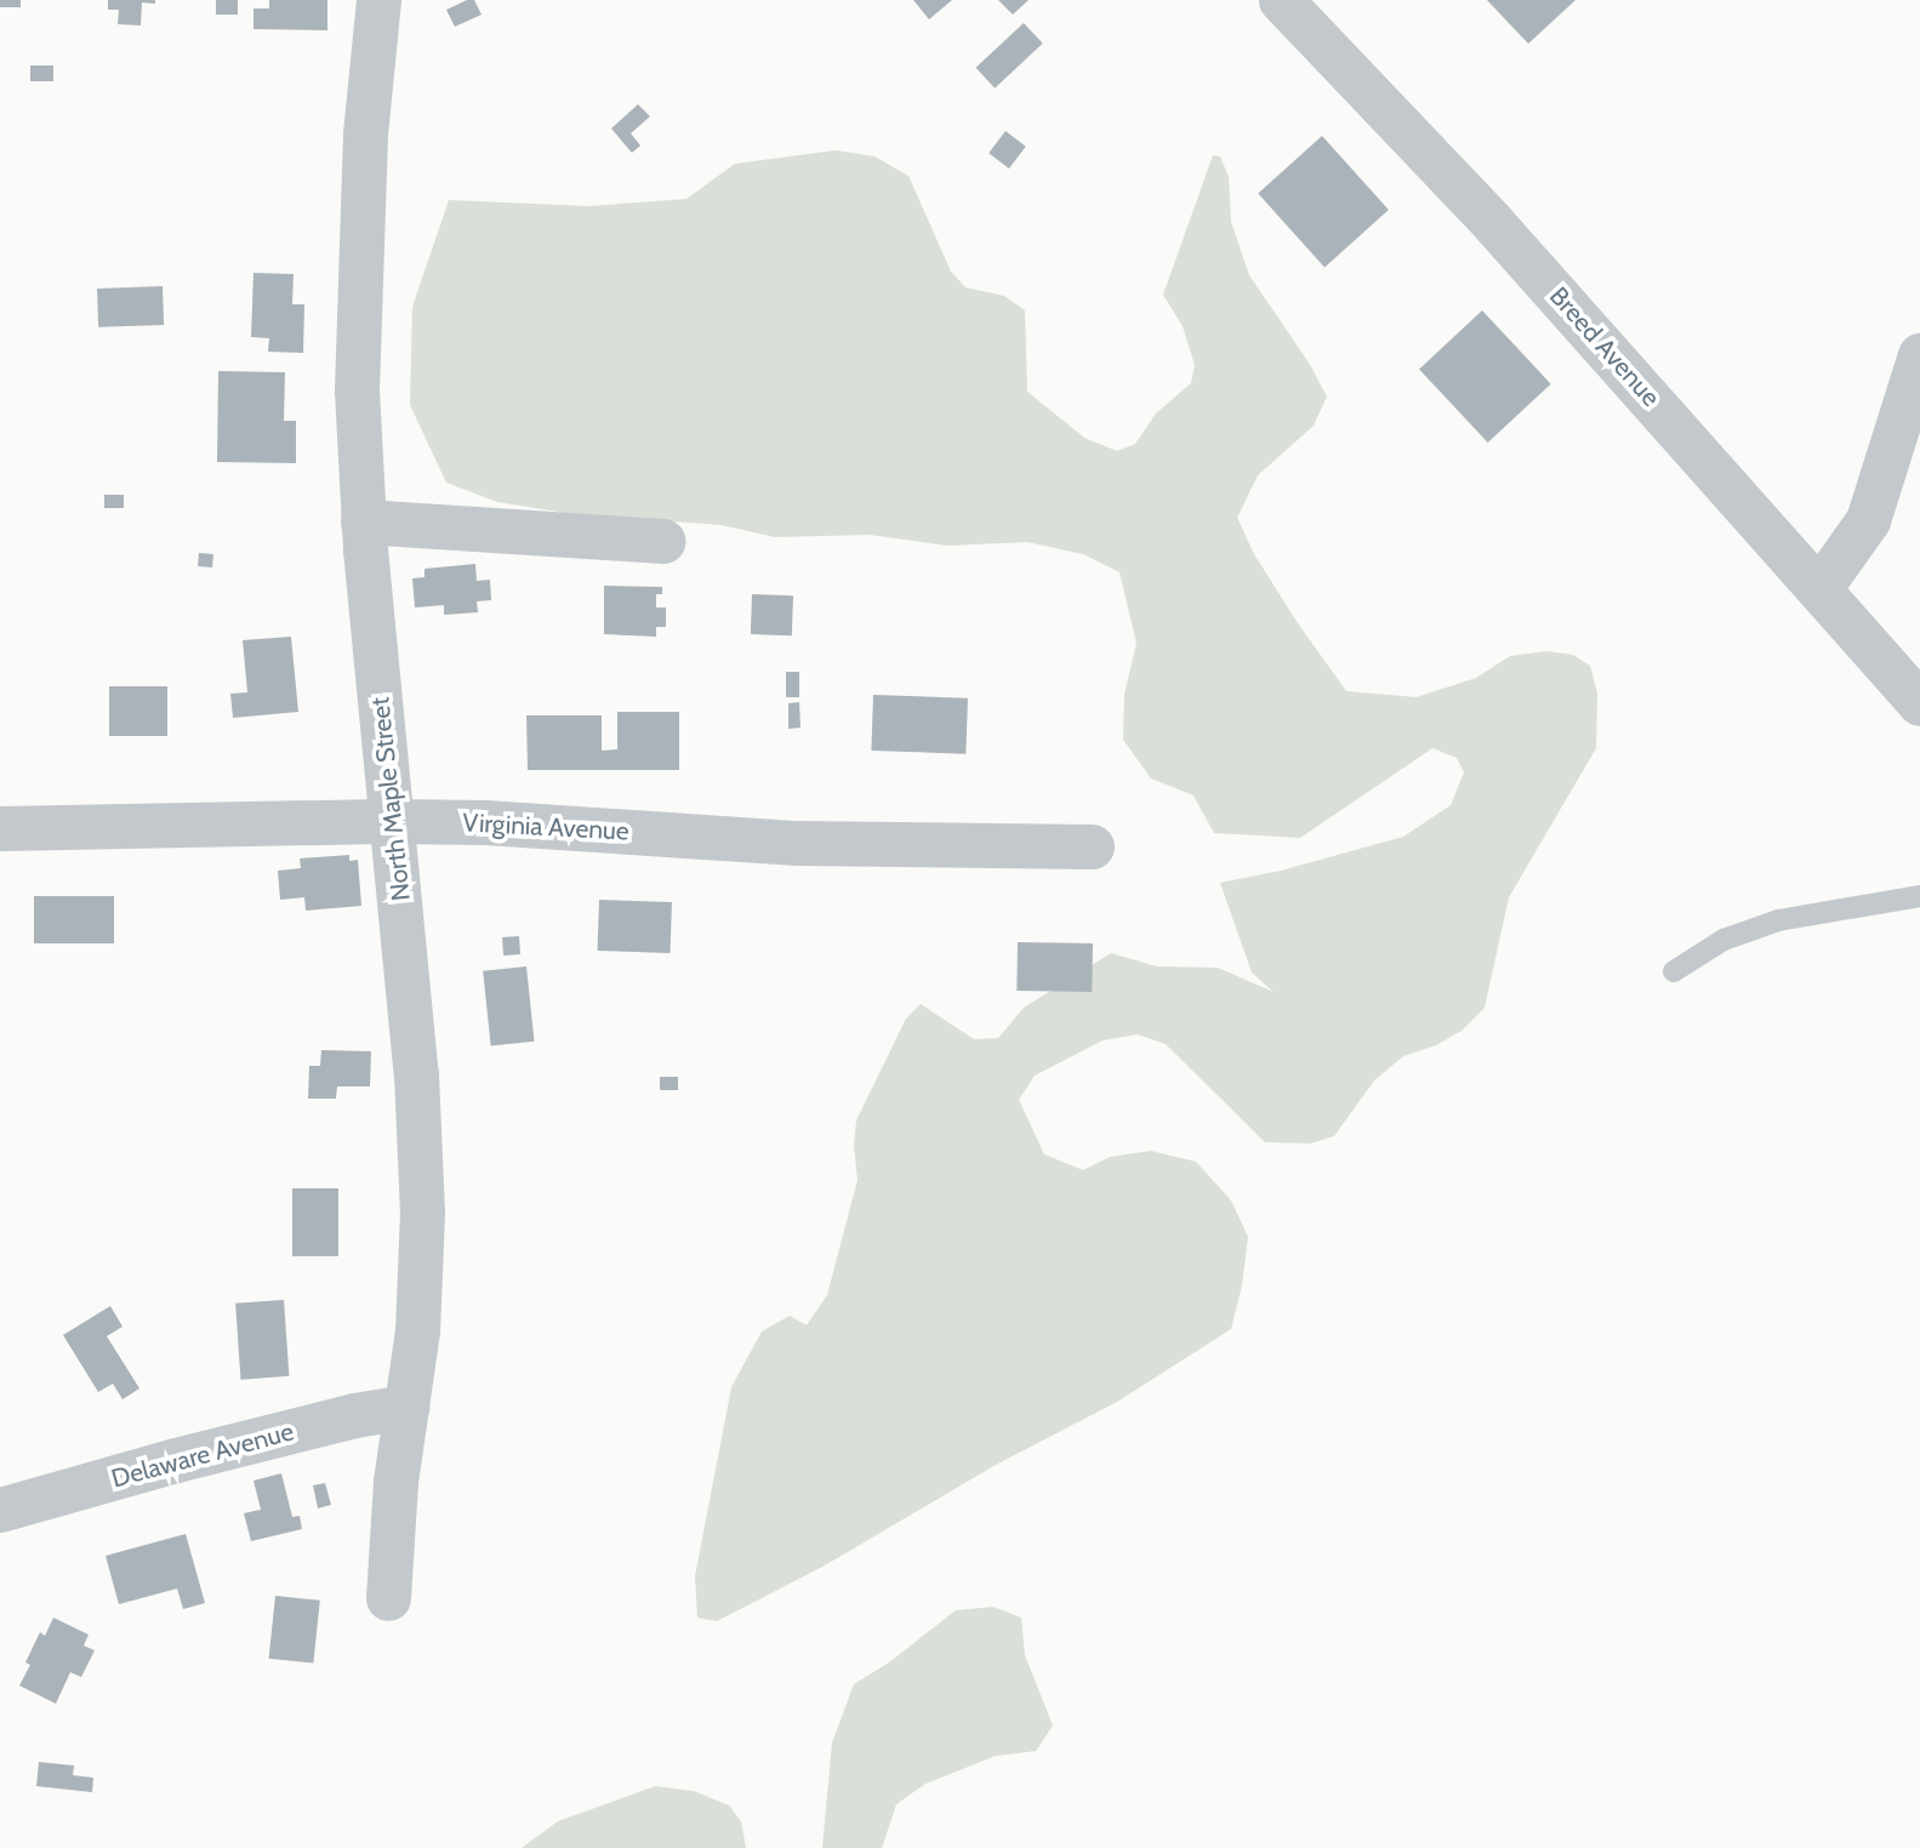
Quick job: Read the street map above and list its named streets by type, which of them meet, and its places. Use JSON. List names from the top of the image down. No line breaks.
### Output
{"streets":{"street":["Breed Avenue","North Maple Street","Virginia Avenue","Delaware Avenue"]},"crossings":[["North Maple Street","Virginia Avenue"],["North Maple Street","Delaware Avenue"]]}
